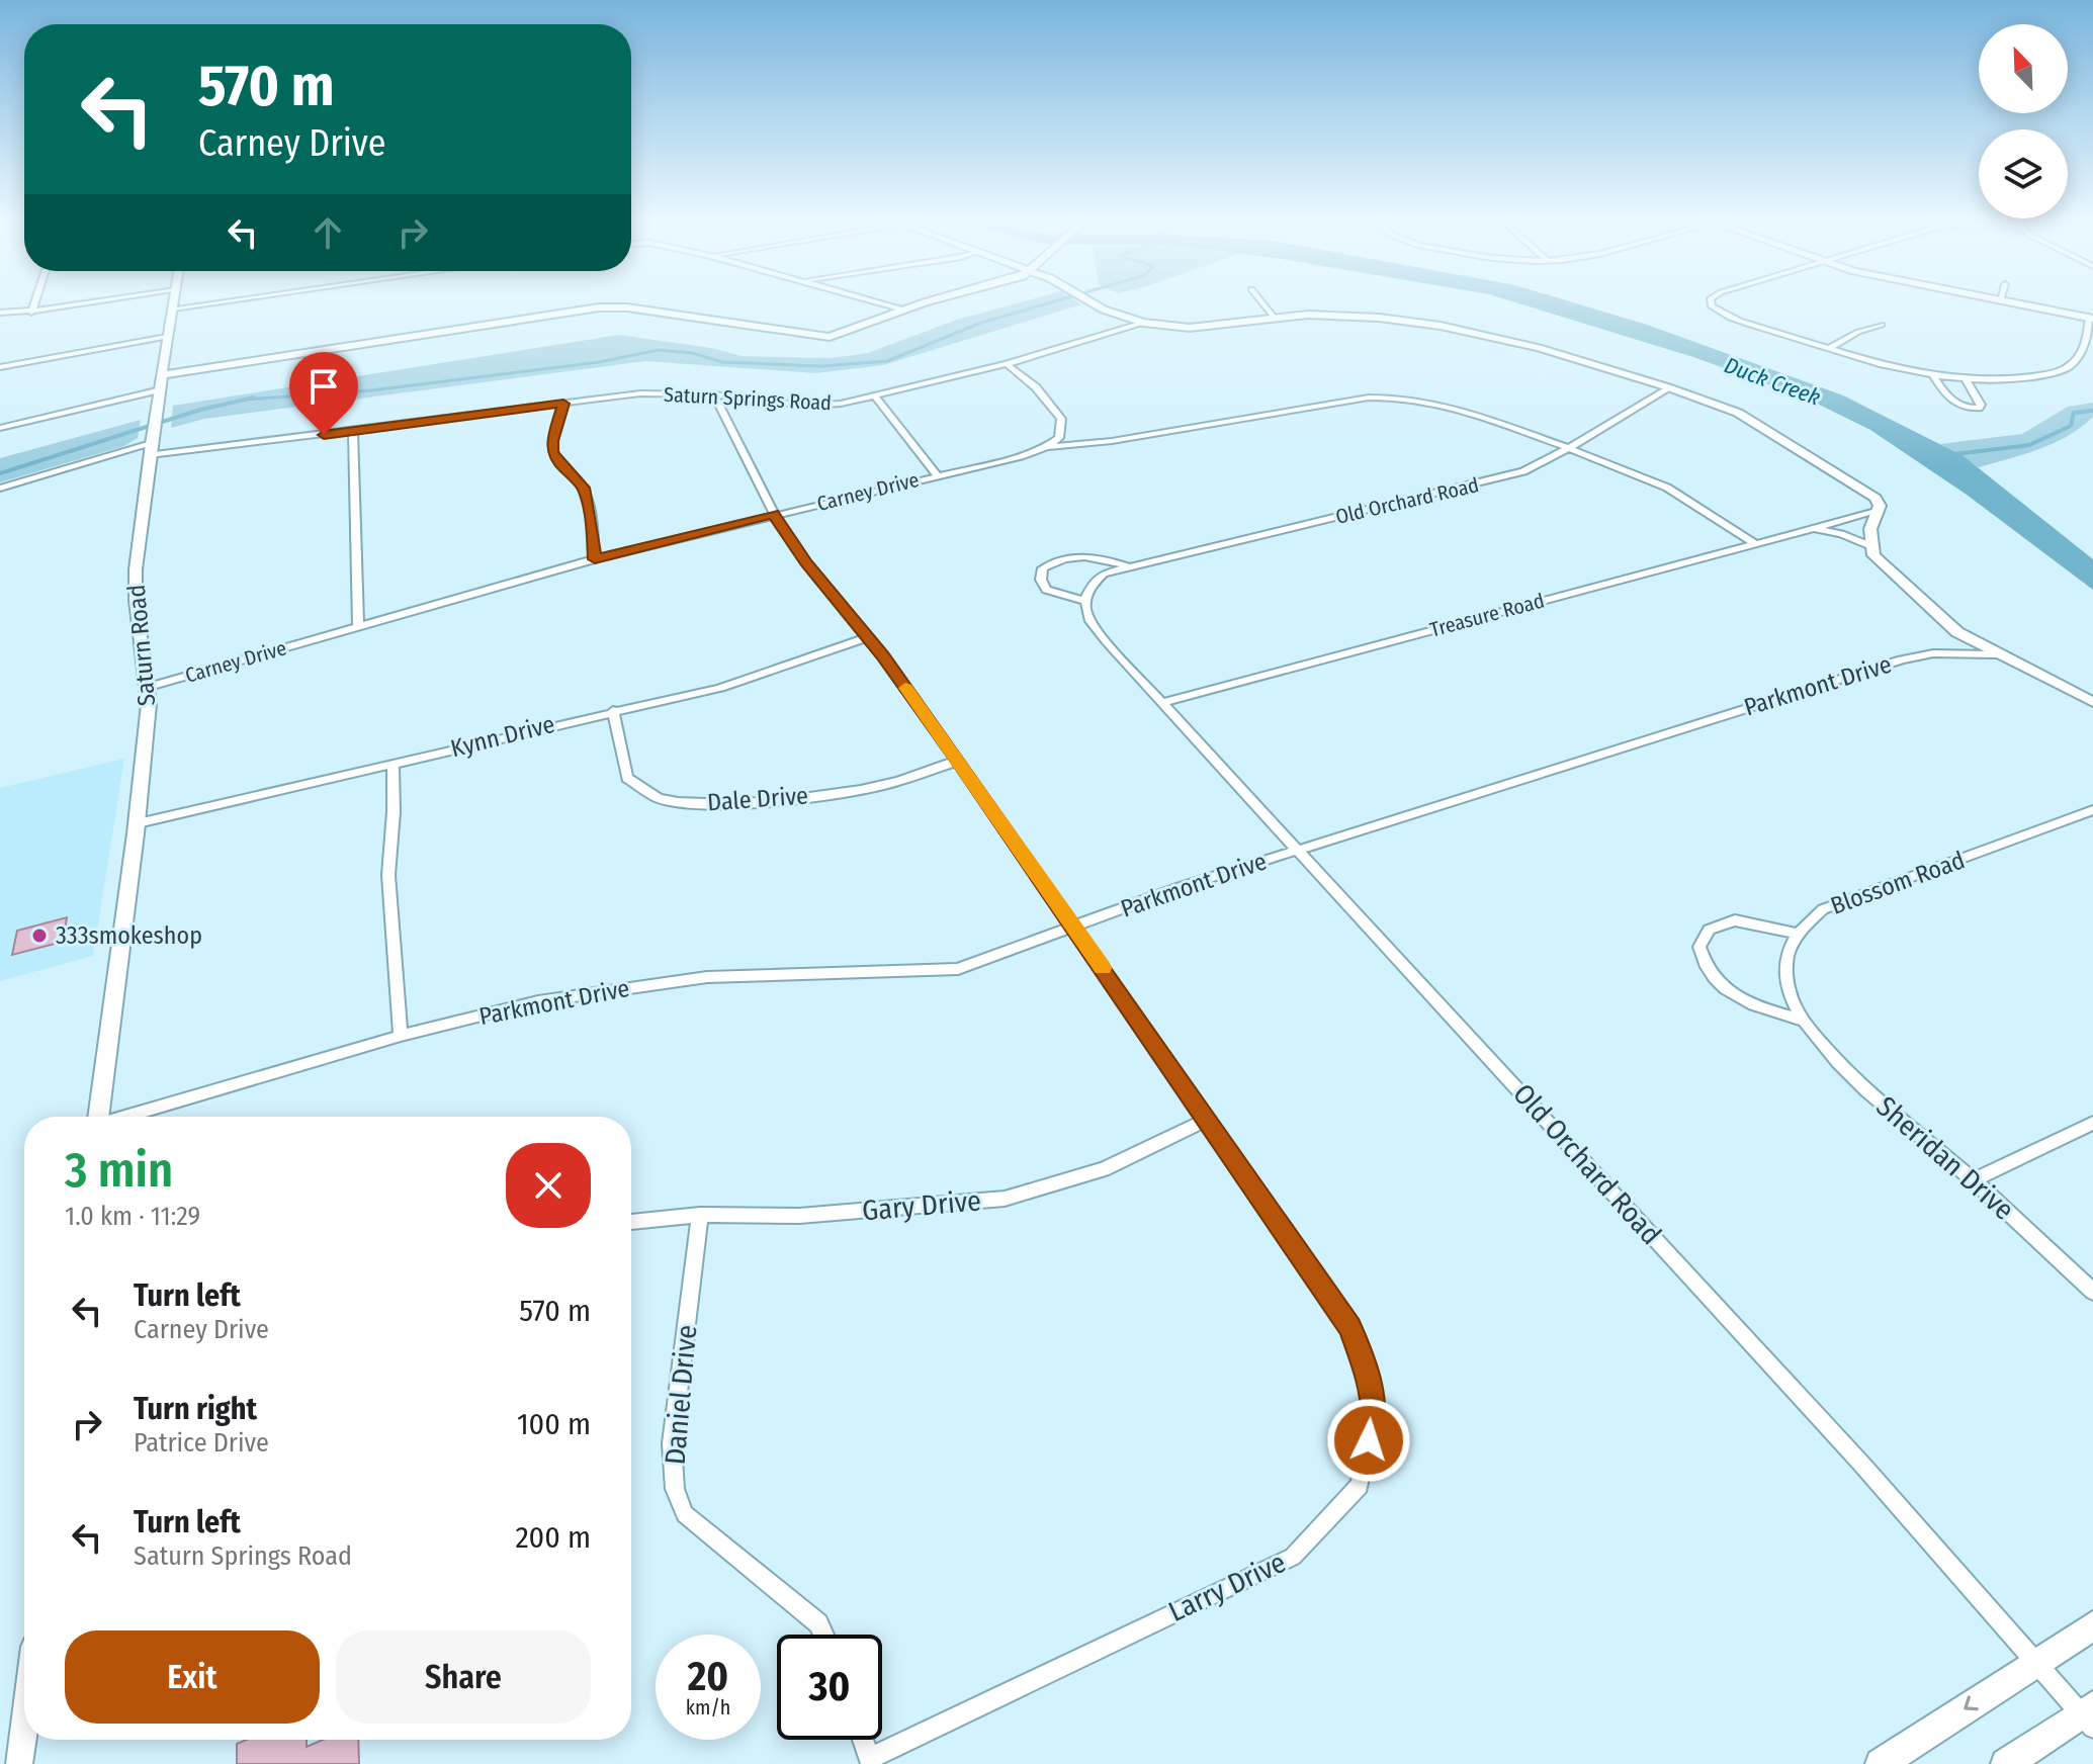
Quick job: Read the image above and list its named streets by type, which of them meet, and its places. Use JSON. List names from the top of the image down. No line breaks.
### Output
{"streets":{"street":["Saturn Springs Road","Carney Drive","Old Orchard Road","Treasure Road","Saturn Road","Parkmont Drive","Kynn Drive","Dale Drive","Blossom Road","Sheridan Drive","Gary Drive","Daniel Drive","Larry Drive"]},"crossings":[["Saturn Springs Road","Saturn Road"],["Saturn Springs Road","Larry Drive"],["Carney Drive","Old Orchard Road"],["Carney Drive","Treasure Road"],["Carney Drive","Saturn Road"],["Carney Drive","Larry Drive"],["Old Orchard Road","Treasure Road"],["Old Orchard Road","Parkmont Drive"],["Saturn Road","Kynn Drive"],["Parkmont Drive","Larry Drive"],["Kynn Drive","Dale Drive"],["Kynn Drive","Larry Drive"],["Dale Drive","Larry Drive"],["Gary Drive","Daniel Drive"],["Gary Drive","Larry Drive"]],"water":["Duck Creek"],"places":["333smokeshop"],"north":"top left","page":{"turn":["570 m","Carney Drive"],"heading":["3 min","1.0 km · 11:29"],"list":[{"name":"Turn left","note":"Carney Drive","value":"570 m"},{"name":"Turn right","note":"Patrice Drive","value":"100 m"},{"name":"Turn left","note":"Saturn Springs Road","value":"200 m"}],"buttons":["Exit","Share"],"speed":"20 km/h","limit":"30"}}
